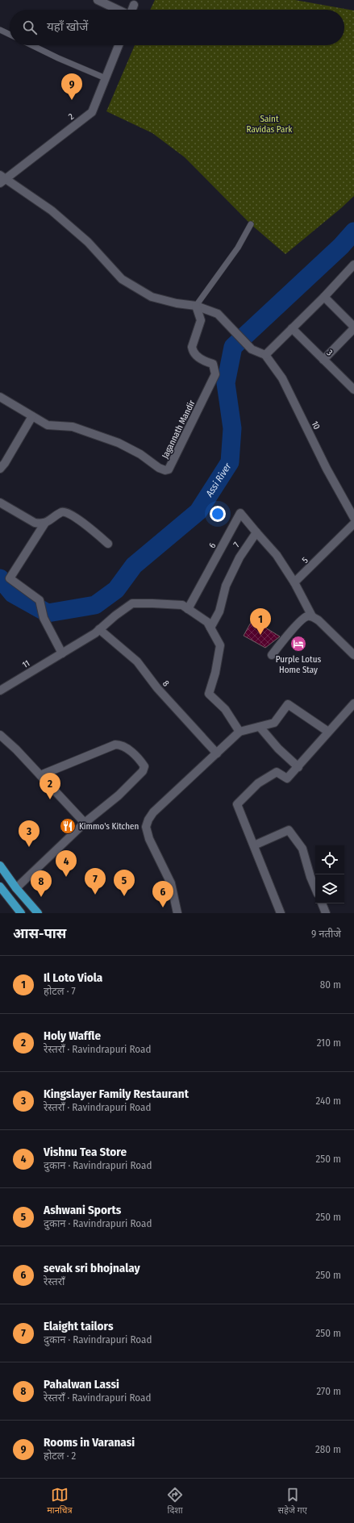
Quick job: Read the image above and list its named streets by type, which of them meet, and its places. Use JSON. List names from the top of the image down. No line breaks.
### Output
{"streets":{"street":["2","3","10","Jagannath Mandir","7","6","5","11","8"]},"crossings":[["7","6"],["7","11"],["6","11"],["11","8"]],"water":["Assi River"],"parks":["Saint Ravidas Park"],"places":{"hotel":["Purple Lotus Home Stay"],"restaurant":["Kimmo's Kitchen"]},"page":{"search":"यहाँ खोजें","pins":["9","1","2","3","4","7","5","8","6"],"heading":["आस-पास","9 नतीजे"],"list":[{"mark":"1","name":"Il Loto Viola","note":"होटल · 7","value":"80 m"},{"mark":"2","name":"Holy Waffle","note":"रेस्तराँ · Ravindrapuri Road","value":"210 m"},{"mark":"3","name":"Kingslayer Family Restaurant","note":"रेस्तराँ · Ravindrapuri Road","value":"240 m"},{"mark":"4","name":"Vishnu Tea Store","note":"दुकान · Ravindrapuri Road","value":"250 m"},{"mark":"5","name":"Ashwani Sports","note":"दुकान · Ravindrapuri Road","value":"250 m"},{"mark":"6","name":"sevak sri bhojnalay","note":"रेस्तराँ","value":"250 m"},{"mark":"7","name":"Elaight tailors","note":"दुकान · Ravindrapuri Road","value":"250 m"},{"mark":"8","name":"Pahalwan Lassi","note":"रेस्तराँ · Ravindrapuri Road","value":"270 m"},{"mark":"9","name":"Rooms in Varanasi","note":"होटल · 2","value":"280 m"}],"nav":["मानचित्र","दिशा","सहेजे गए"]}}
